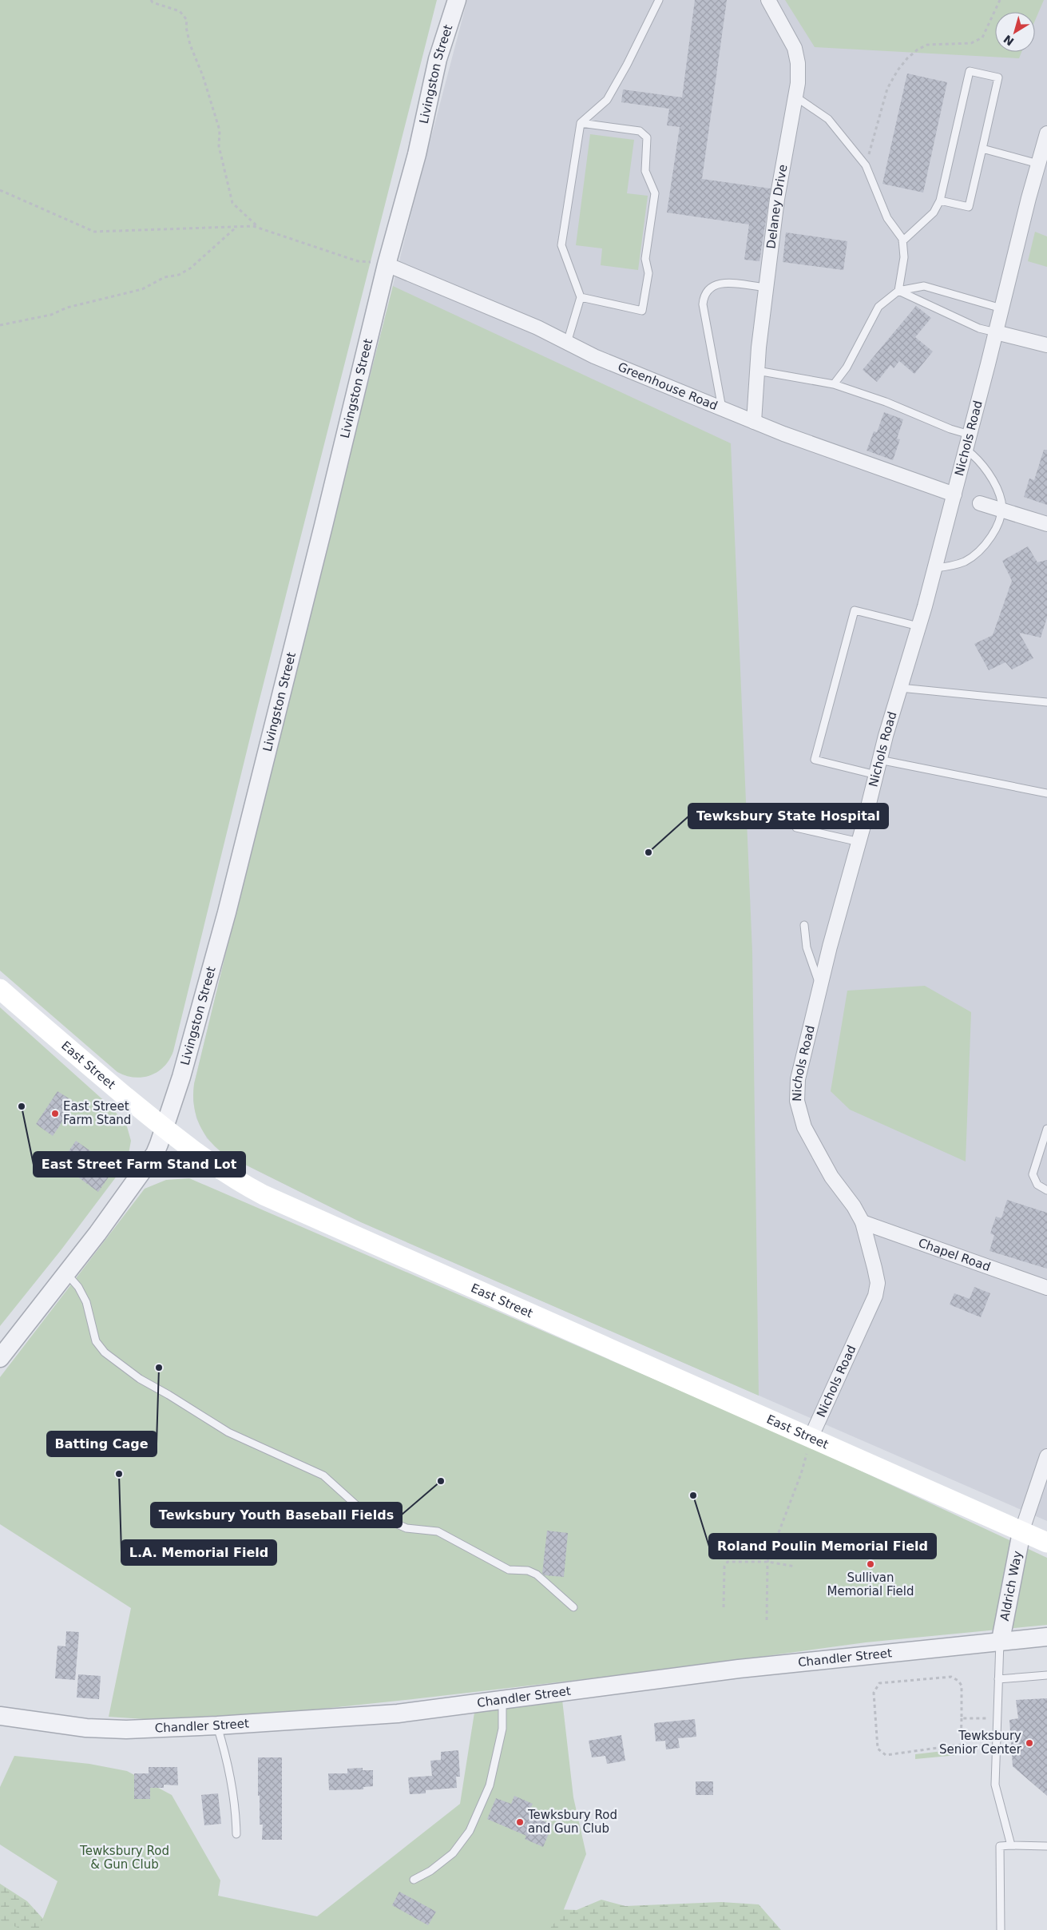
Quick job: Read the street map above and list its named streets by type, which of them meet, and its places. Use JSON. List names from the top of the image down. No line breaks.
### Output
{"streets":{"main road":["East Street"],"street":["Livingston Street","Delaney Drive","Greenhouse Road","Nichols Road","Chapel Road","Aldrich Way","Chandler Street"]},"crossings":[["Livingston Street","Greenhouse Road"],["Livingston Street","East Street"],["Delaney Drive","Greenhouse Road"],["Greenhouse Road","Nichols Road"],["Nichols Road","East Street"],["Nichols Road","Chapel Road"],["East Street","Aldrich Way"],["Aldrich Way","Chandler Street"]],"parks":["Tewksbury Rod & Gun Club"],"places":["Tewksbury State Hospital","East Street Farm Stand Lot","East Street Farm Stand","Batting Cage","L.A. Memorial Field","Tewksbury Youth Baseball Fields","Roland Poulin Memorial Field","Sullivan Memorial Field","Tewksbury Senior Center","Tewksbury Rod and Gun Club"],"north":"bottom left"}
